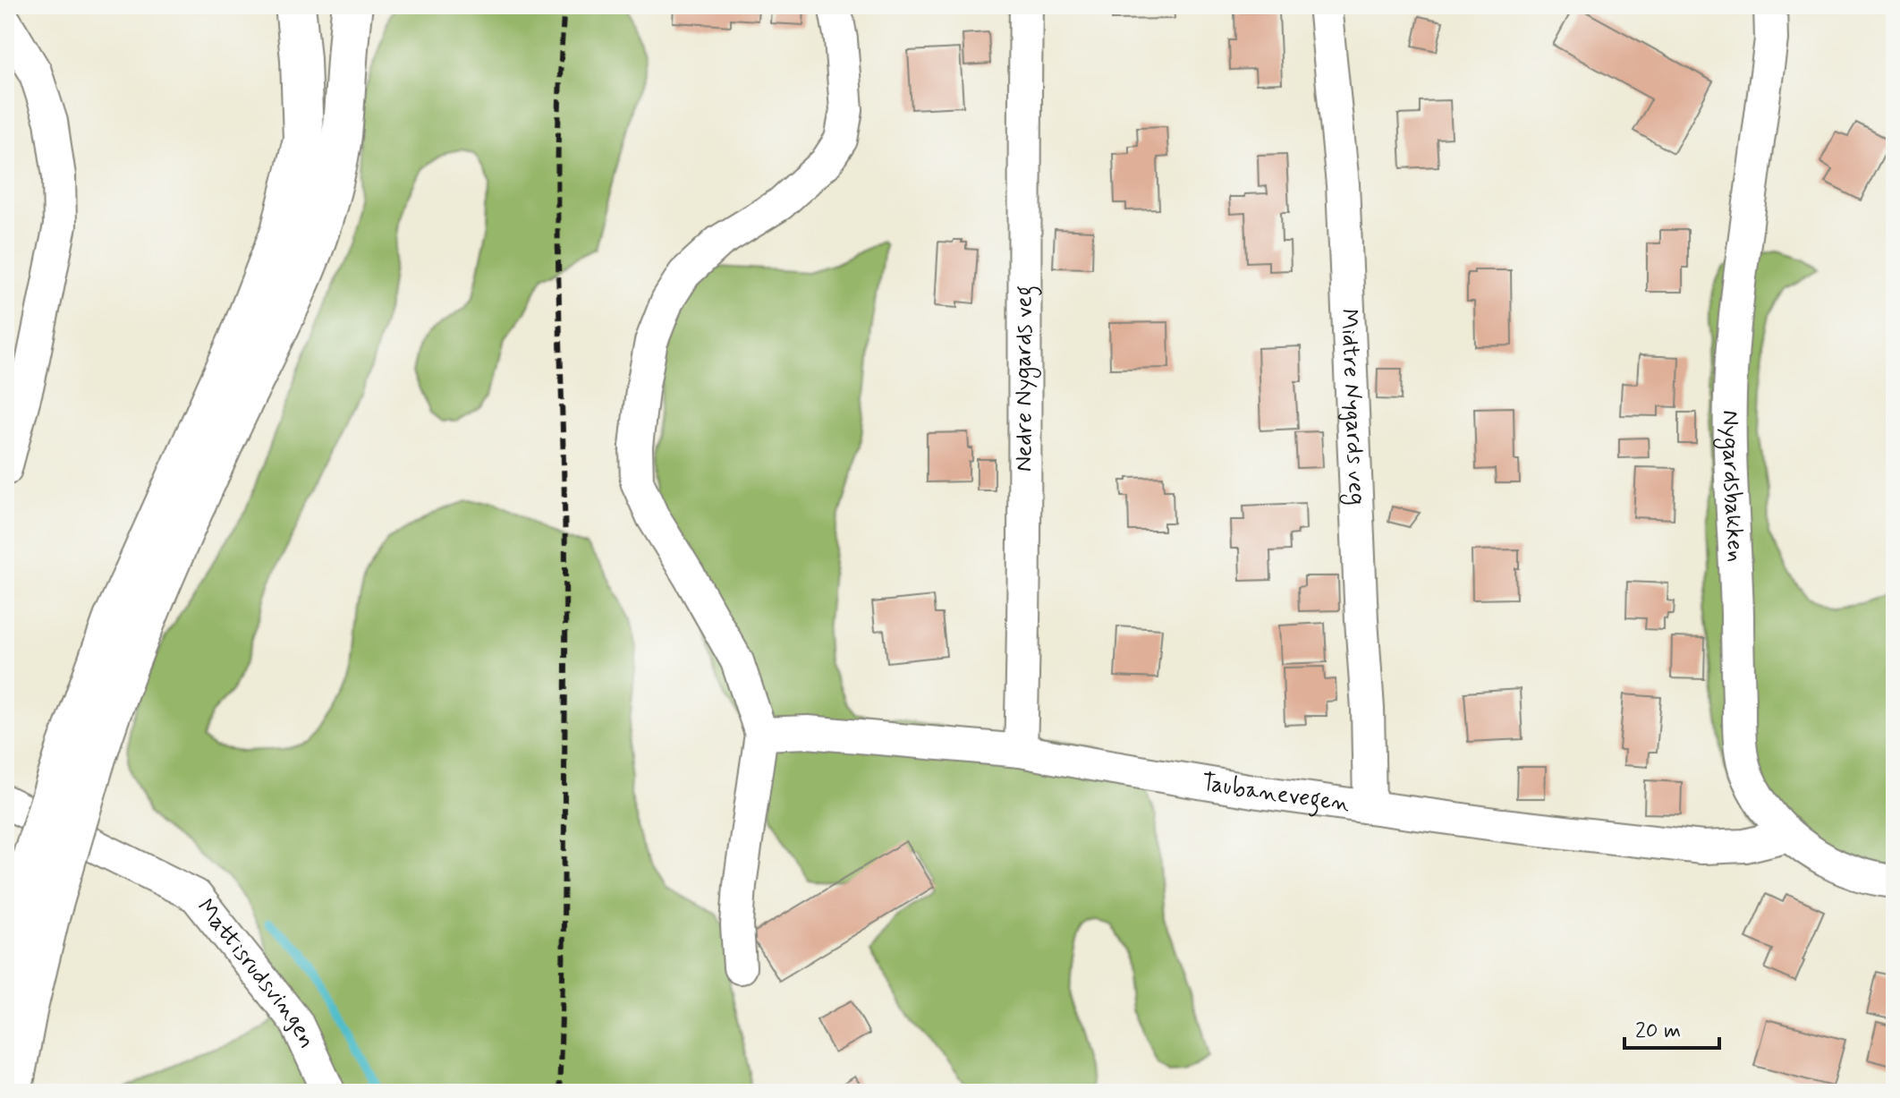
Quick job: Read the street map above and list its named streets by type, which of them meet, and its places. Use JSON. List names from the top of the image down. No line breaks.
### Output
{"streets":{"street":["Nedre Nygards veg","Midtre Nygards veg","Nygardsbakken","Taubanevegen","Mattisrudsvingen"]},"crossings":[["Nedre Nygards veg","Taubanevegen"],["Midtre Nygards veg","Taubanevegen"],["Nygardsbakken","Taubanevegen"]],"scale_bar":"20 m"}
